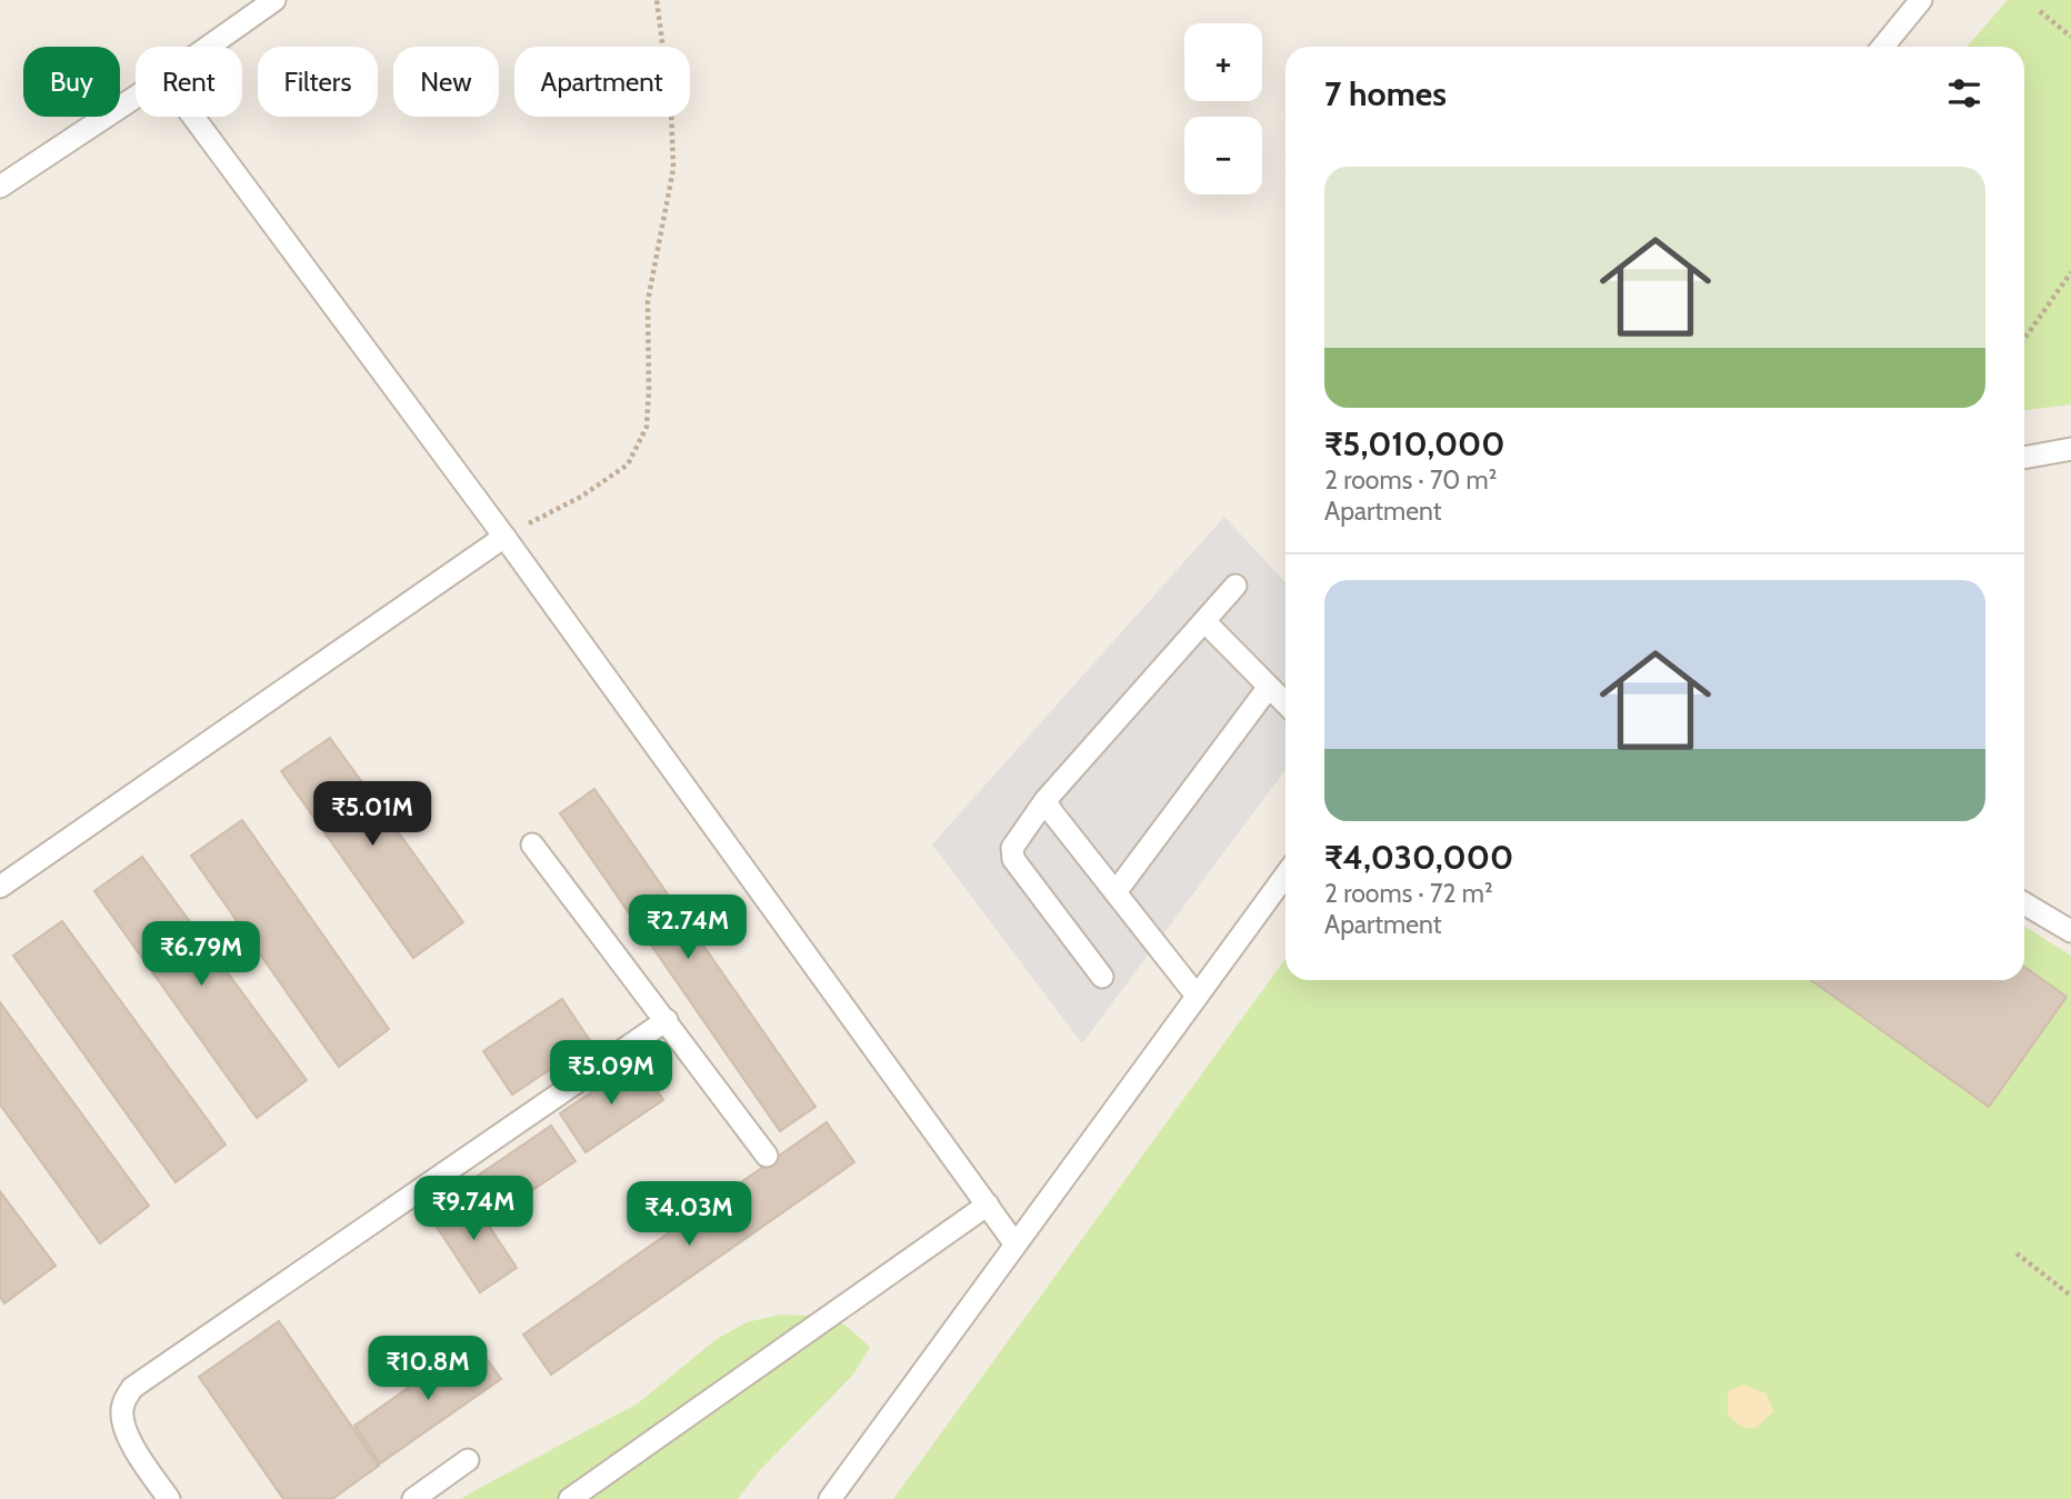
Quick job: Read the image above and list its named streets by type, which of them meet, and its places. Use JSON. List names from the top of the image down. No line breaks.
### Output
{"page":{"map_buttons":["+","−"],"chip":["Buy","Rent","Filters","New","Apartment"],"heading":"7 homes","list":[{"name":"₹5,010,000","note":"2 rooms · 70 m² · Apartment"},{"name":"₹4,030,000","note":"2 rooms · 72 m² · Apartment"}],"price":["₹5.01M","₹2.74M","₹6.79M","₹5.09M","₹9.74M","₹4.03M","₹10.8M"]}}
